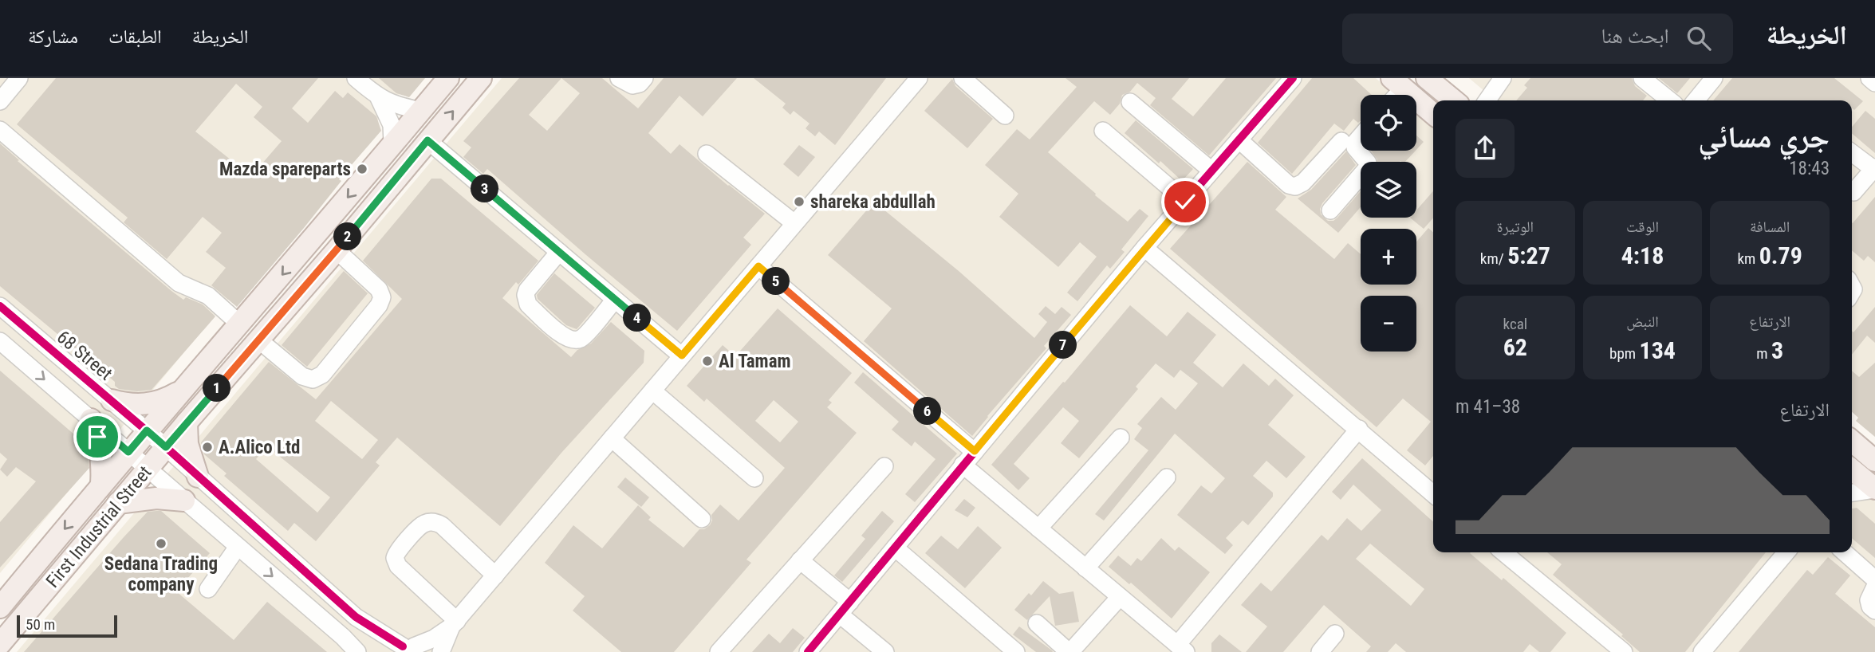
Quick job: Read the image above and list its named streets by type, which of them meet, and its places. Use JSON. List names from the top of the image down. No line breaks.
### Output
{"streets":{"main road":["First Industrial Street"],"street":["68 Street"]},"crossings":[["68 Street","First Industrial Street"]],"places":["Mazda spareparts","shareka abdullah","Al Tamam","A.Alico Ltd","Sedana Trading company"],"scale_bar":"50 m","page":{"header":"الخريطة","search":"ابحث هنا","nav":["الخريطة","الطبقات","مشاركة"],"map_buttons":["+","−"],"heading":["جري مسائي","18:43"],"pins":["3","2","5","4","7","1","6"],"stats":[["المسافة","0.79 km"],["الوقت","4:18"],["الوتيرة","5:27 /km"],["الارتفاع","3 m"],["النبض","134 bpm"],["kcal","62"]],"chart":["الارتفاع","38–41 m"],"scale":"50 m"}}
